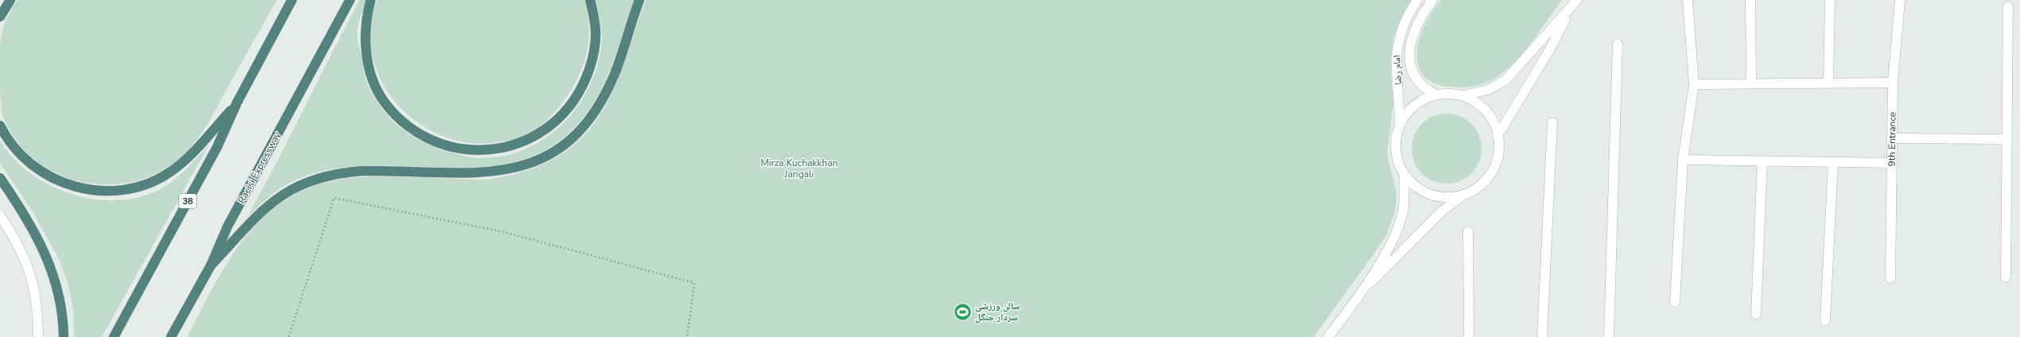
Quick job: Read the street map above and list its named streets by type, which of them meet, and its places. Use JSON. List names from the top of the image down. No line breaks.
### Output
{"streets":{"highway":["Raeisi Expressway","38"],"street":["امام رضا","9th Entrance"]},"parks":["Mirza Kuchakkhan Jangali"],"places":{"sports":["سالن ورزشی سردار جنگل"]}}
